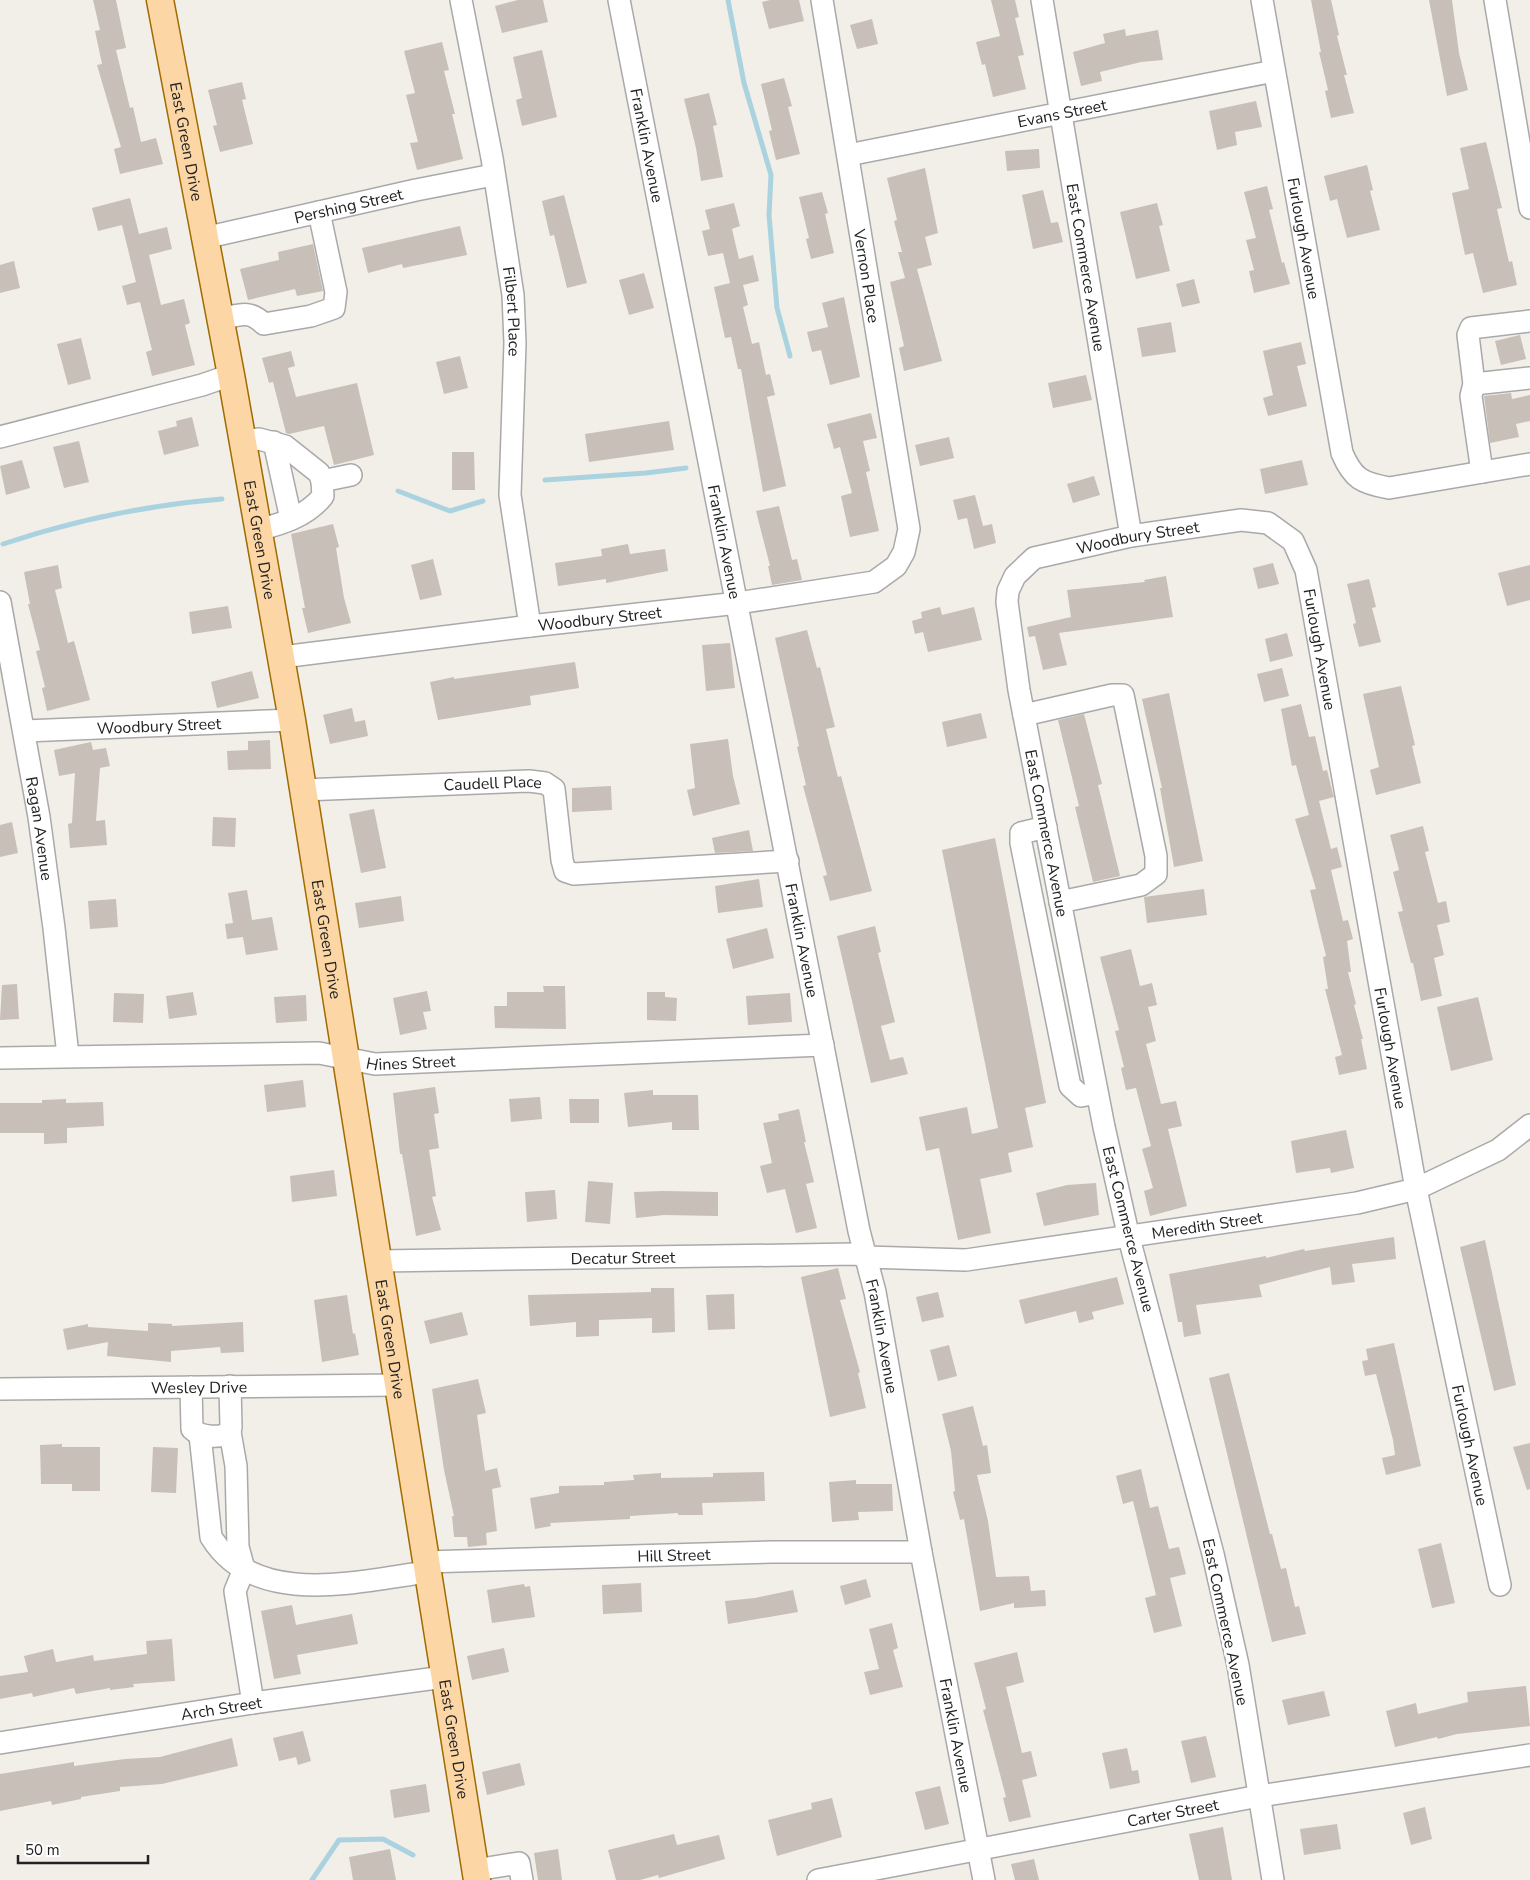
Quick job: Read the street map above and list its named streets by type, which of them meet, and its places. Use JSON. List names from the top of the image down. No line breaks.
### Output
{"streets":{"main road":["East Green Drive"],"street":["Evans Street","Franklin Avenue","Pershing Street","Furlough Avenue","East Commerce Avenue","Vernon Place","Filbert Place","Woodbury Street","Caudell Place","Ragan Avenue","Hines Street","Meredith Street","Decatur Street","Wesley Drive","Hill Street","Arch Street","Carter Street"]},"crossings":[["Evans Street","Furlough Avenue"],["Evans Street","East Commerce Avenue"],["Evans Street","Vernon Place"],["East Green Drive","Pershing Street"],["East Green Drive","Woodbury Street"],["East Green Drive","Caudell Place"],["East Green Drive","Hines Street"],["East Green Drive","Decatur Street"],["East Green Drive","Wesley Drive"],["East Green Drive","Hill Street"],["East Green Drive","Arch Street"],["Franklin Avenue","Woodbury Street"],["Franklin Avenue","Caudell Place"],["Franklin Avenue","Hines Street"],["Franklin Avenue","Meredith Street"],["Franklin Avenue","Decatur Street"],["Franklin Avenue","Hill Street"],["Franklin Avenue","Carter Street"],["Pershing Street","Filbert Place"],["Furlough Avenue","Woodbury Street"],["Furlough Avenue","Meredith Street"],["East Commerce Avenue","Woodbury Street"],["East Commerce Avenue","Meredith Street"],["East Commerce Avenue","Carter Street"],["Vernon Place","Woodbury Street"],["Filbert Place","Woodbury Street"],["Woodbury Street","Ragan Avenue"],["Ragan Avenue","Hines Street"],["Meredith Street","Decatur Street"],["Wesley Drive","Hill Street"]],"scale_bar":"50 m"}
